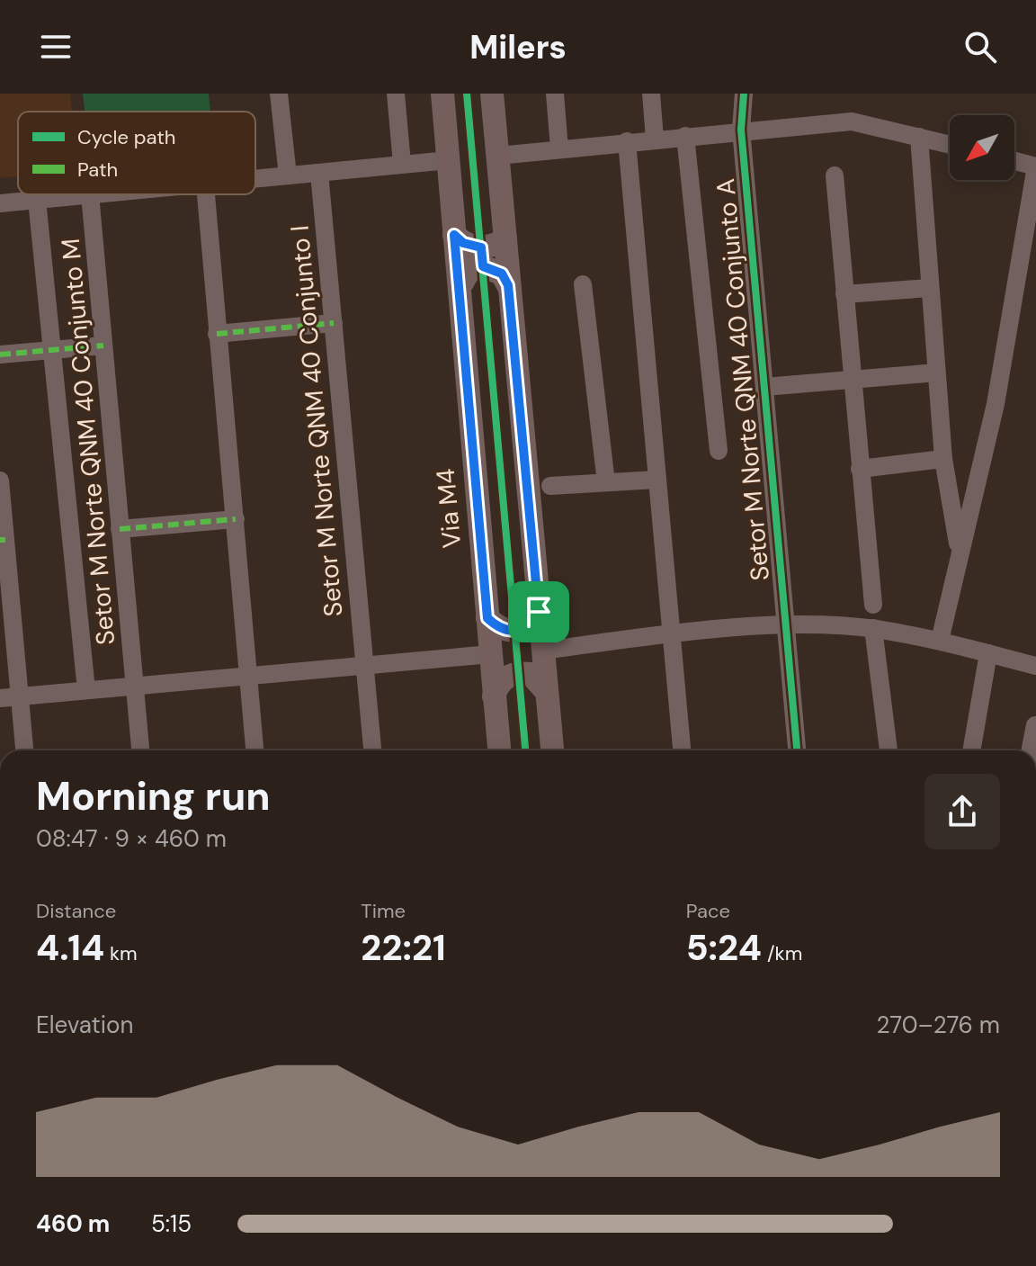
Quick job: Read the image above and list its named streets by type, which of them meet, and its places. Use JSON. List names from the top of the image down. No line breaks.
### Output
{"streets":{"main road":["Via M4"],"street":["Setor M Norte QNM 40 Conjunto A","Setor M Norte QNM 40 Conjunto I","Setor M Norte QNM 40 Conjunto M"]},"legend":["Cycle path","Path"],"north":"bottom left","page":{"header":"Milers","heading":["Morning run","08:47 · 9 × 460 m"],"stats":[["Distance","4.14 km"],["Time","22:21"],["Pace","5:24 /km"]],"chart":["Elevation","270–276 m"],"list":[{"name":"460 m","note":"5:15"}]}}
